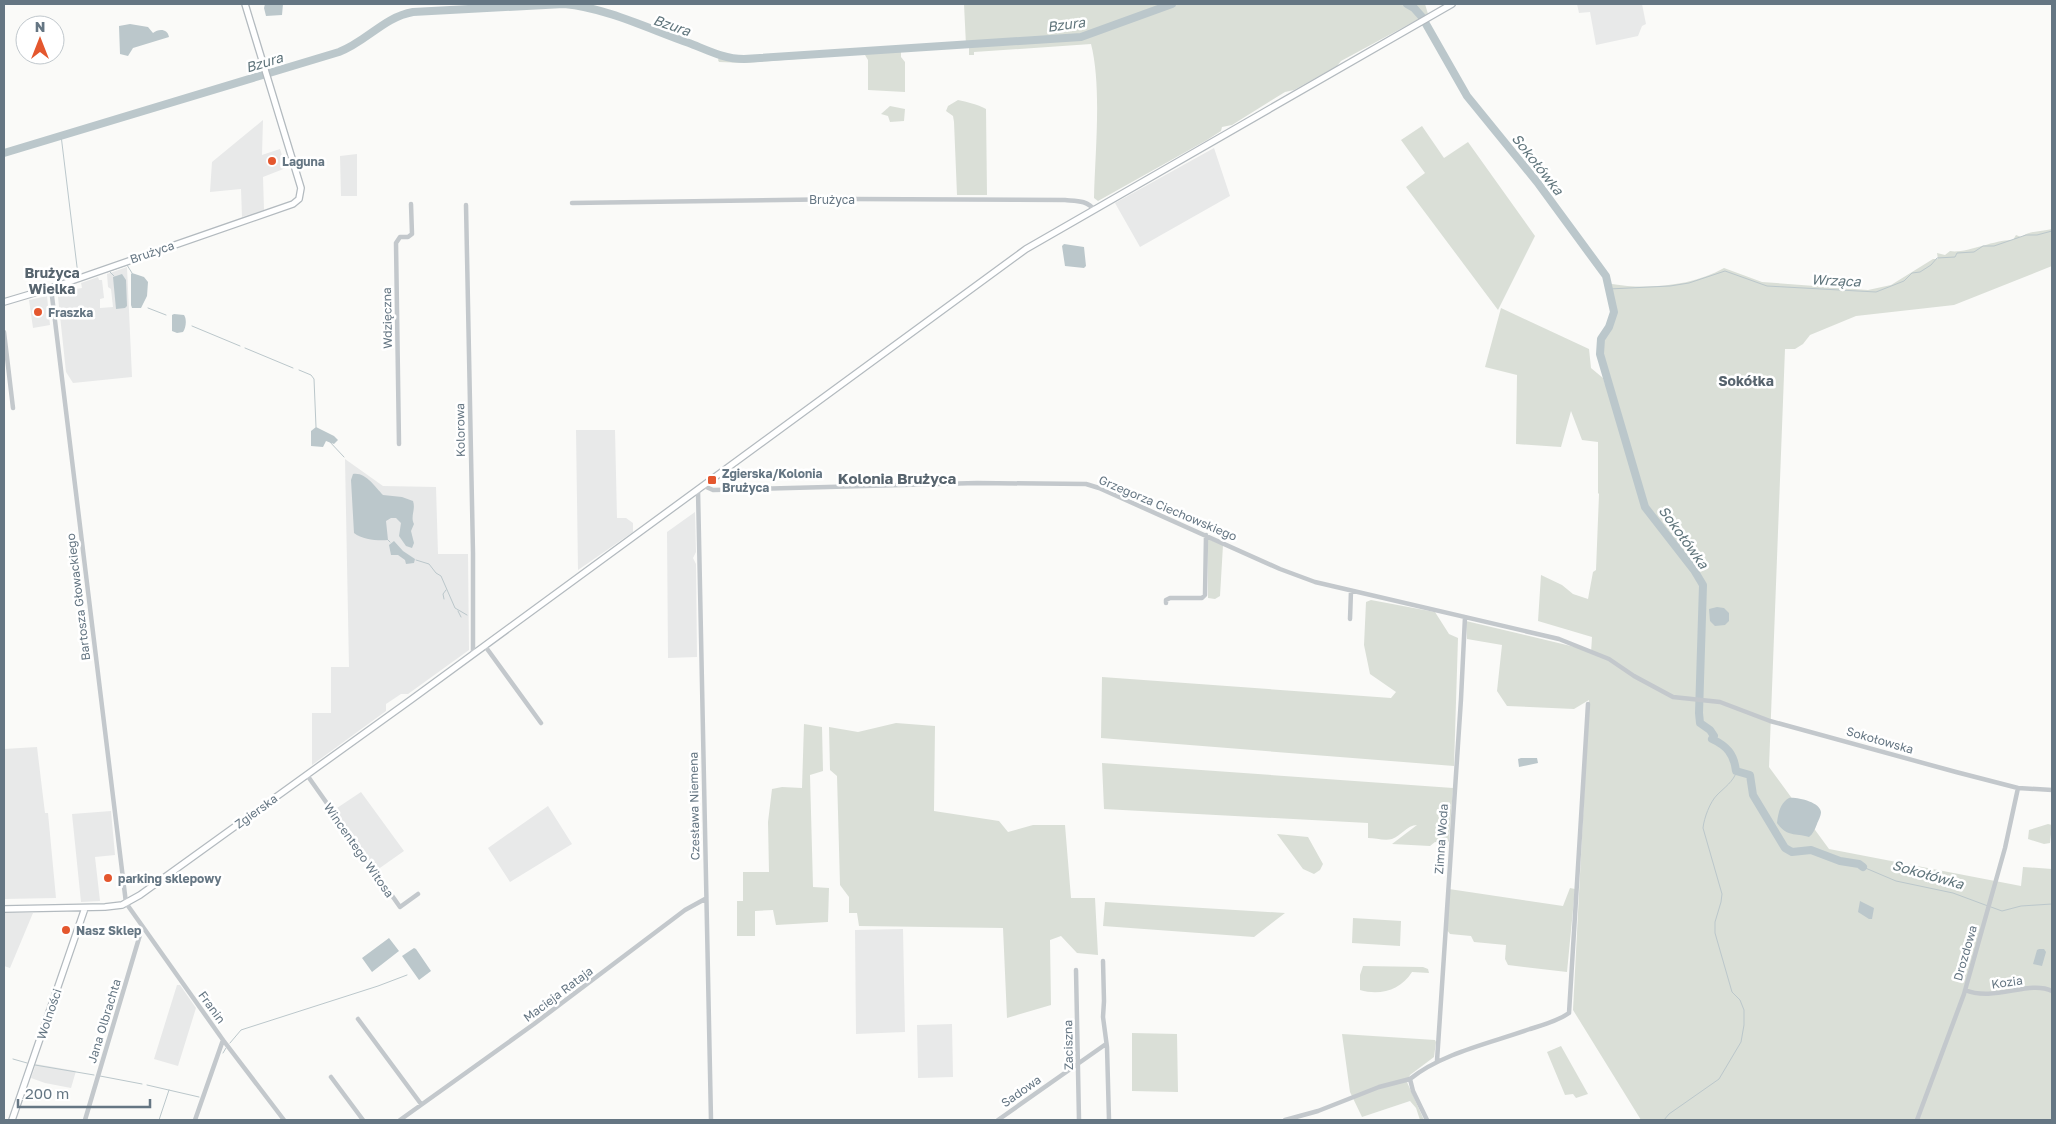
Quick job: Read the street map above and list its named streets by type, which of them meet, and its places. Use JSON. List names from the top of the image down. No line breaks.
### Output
{"streets":{"main road":["Brużyca","Zgierska","Wolności"],"street":["Wdzięczna","Kolorowa","Grzegorza Ciechowskiego","Bartosza Głowackiego","Sokołowska","Czesława Niemena","Zimna Woda","Wincentego Witosa","Drozdowa","Kozia","Macieja Rataja","Franin","Jana Olbrachta","Zaciszna","Sadowa"]},"crossings":[["Brużyca","Bartosza Głowackiego"],["Brużyca","Zgierska"],["Kolorowa","Zgierska"],["Grzegorza Ciechowskiego","Sokołowska"],["Grzegorza Ciechowskiego","Zgierska"],["Grzegorza Ciechowskiego","Zimna Woda"],["Bartosza Głowackiego","Zgierska"],["Bartosza Głowackiego","Franin"],["Sokołowska","Zimna Woda"],["Sokołowska","Drozdowa"],["Czesława Niemena","Zgierska"],["Czesława Niemena","Macieja Rataja"],["Zgierska","Wincentego Witosa"],["Zgierska","Franin"],["Zgierska","Wolności"],["Drozdowa","Kozia"],["Franin","Jana Olbrachta"],["Zaciszna","Sadowa"]],"districts":["Brużyca Wielka","Sokółka","Kolonia Brużyca"],"water":["Bzura","Sokołówka","Wrząca"],"places":{"other":["Laguna","Fraszka","parking sklepowy","Nasz Sklep"],"transit":["Zgierska/Kolonia Brużyca"]},"scale_bar":"200 m","north":"top"}
